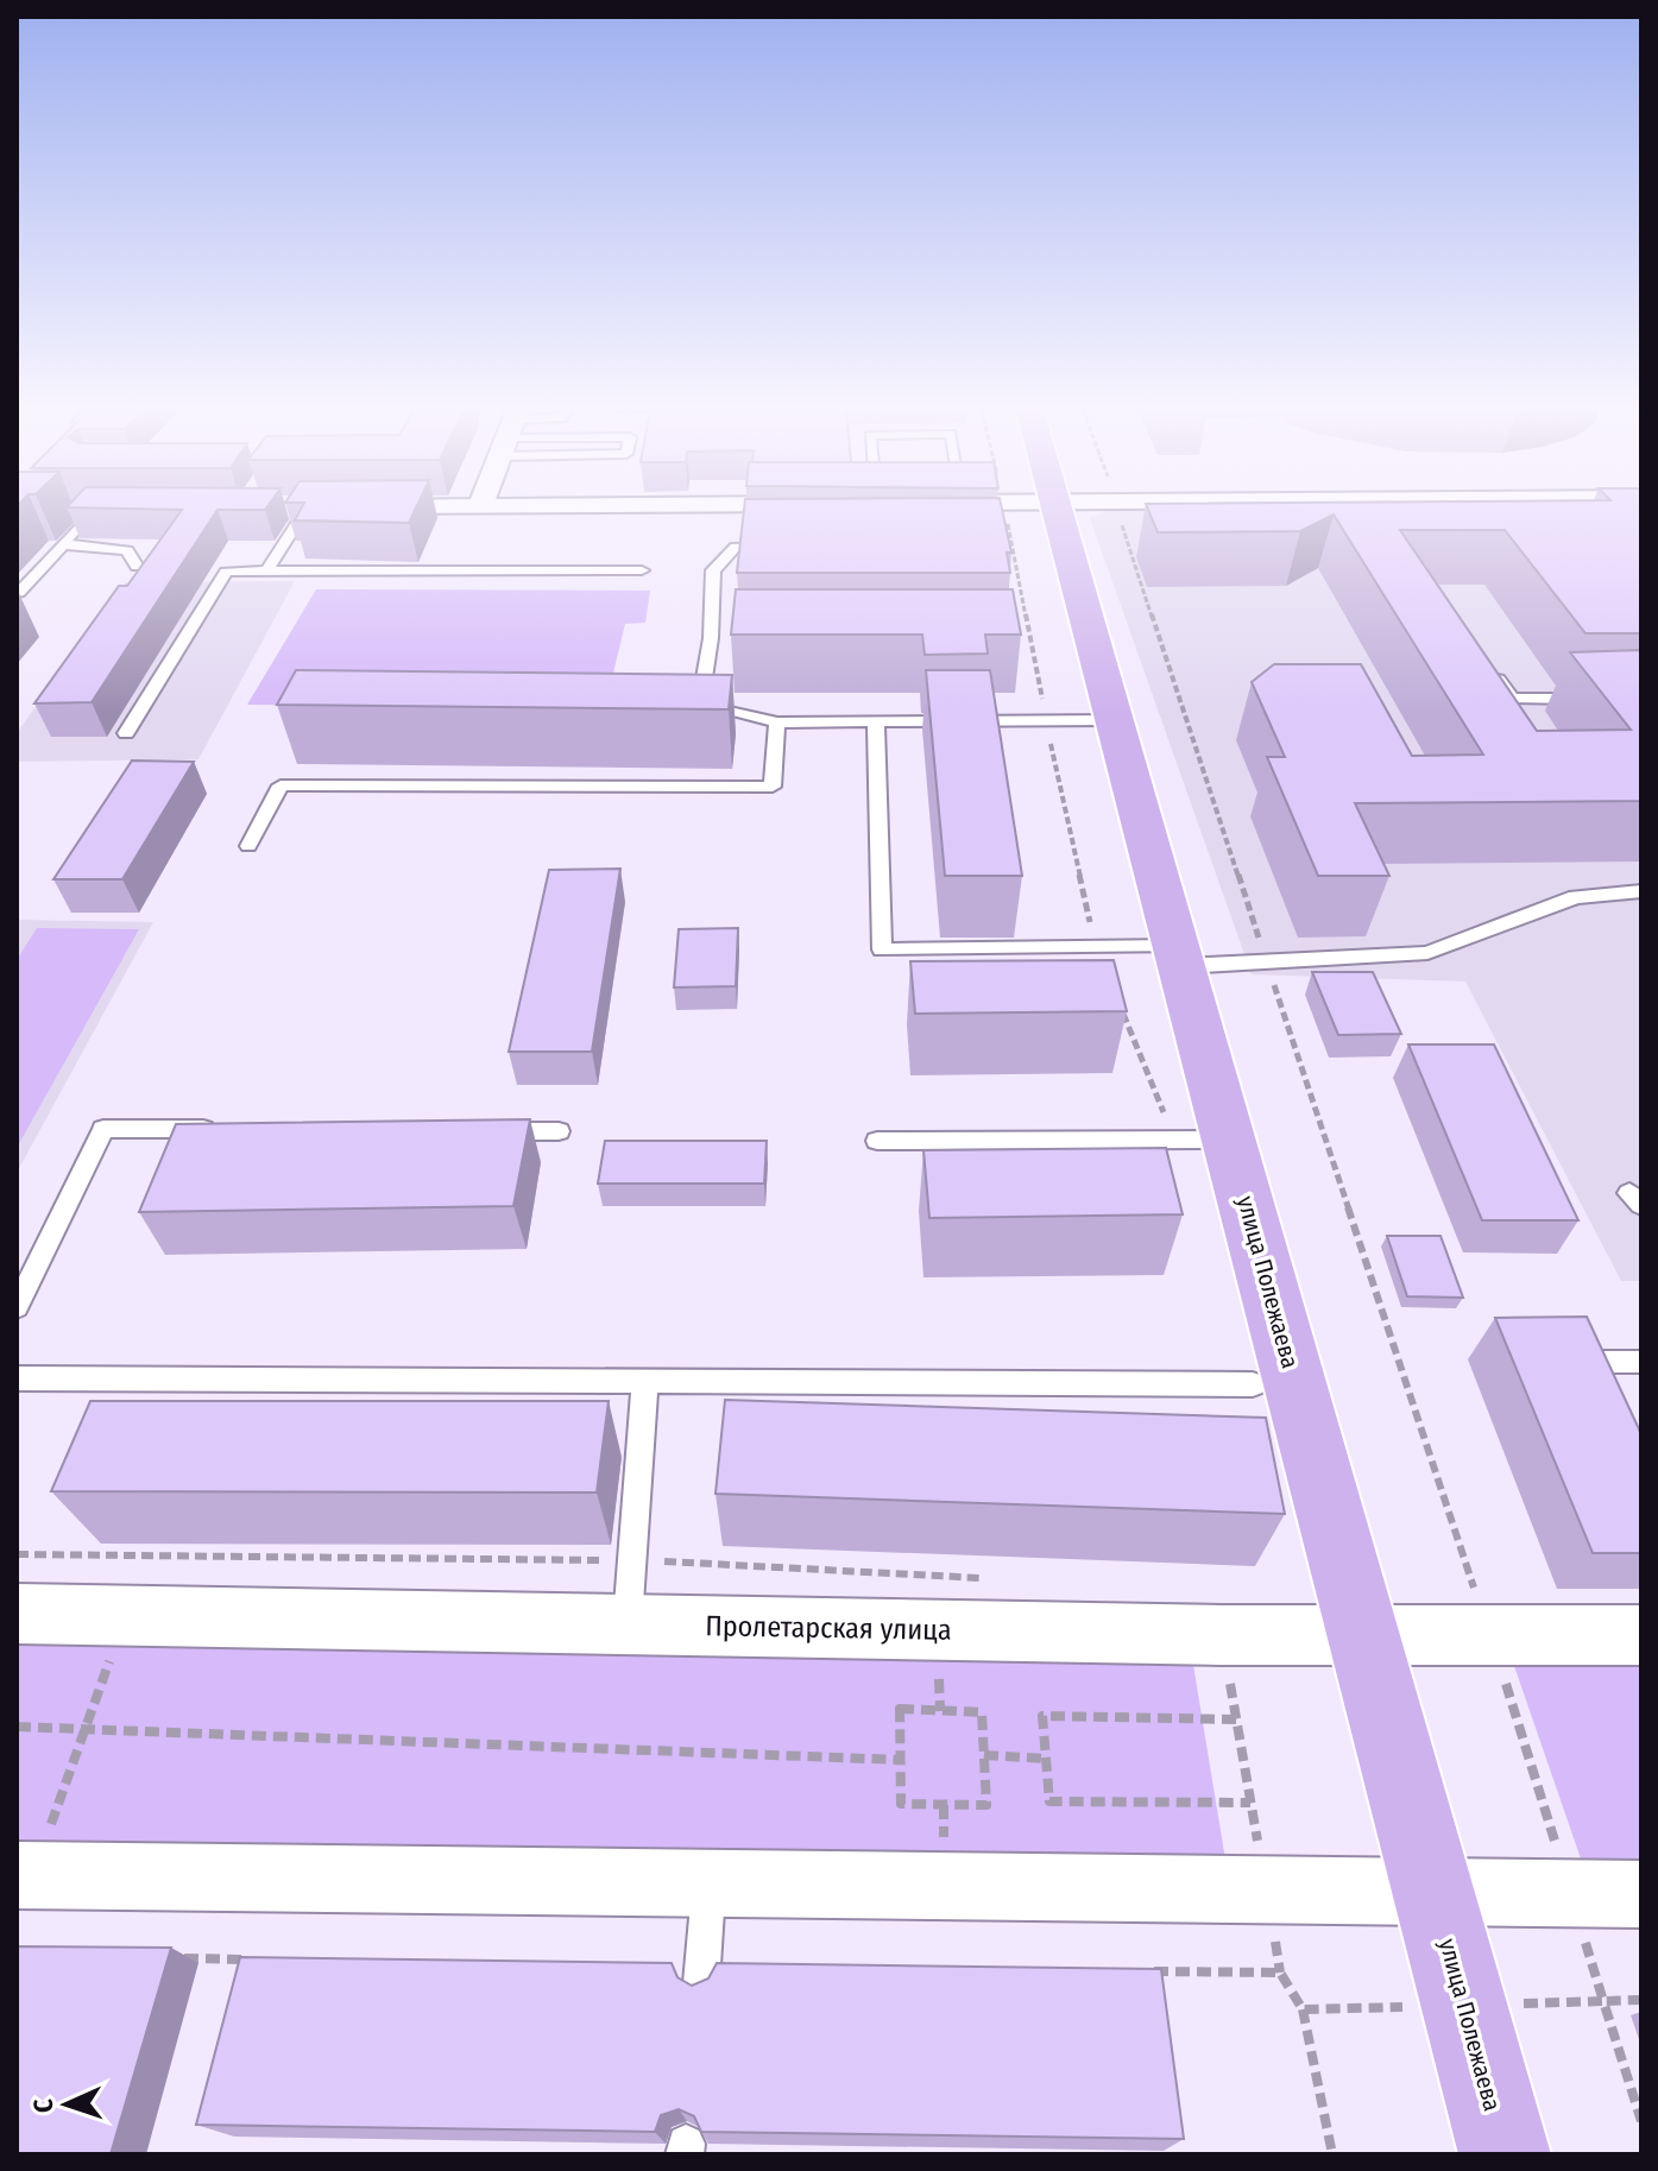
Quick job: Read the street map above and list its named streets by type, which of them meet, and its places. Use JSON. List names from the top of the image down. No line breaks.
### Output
{"streets":{"main road":["улица Полежаева"],"street":["Пролетарская улица"]},"crossings":[["улица Полежаева","Пролетарская улица"]],"north":"left"}
